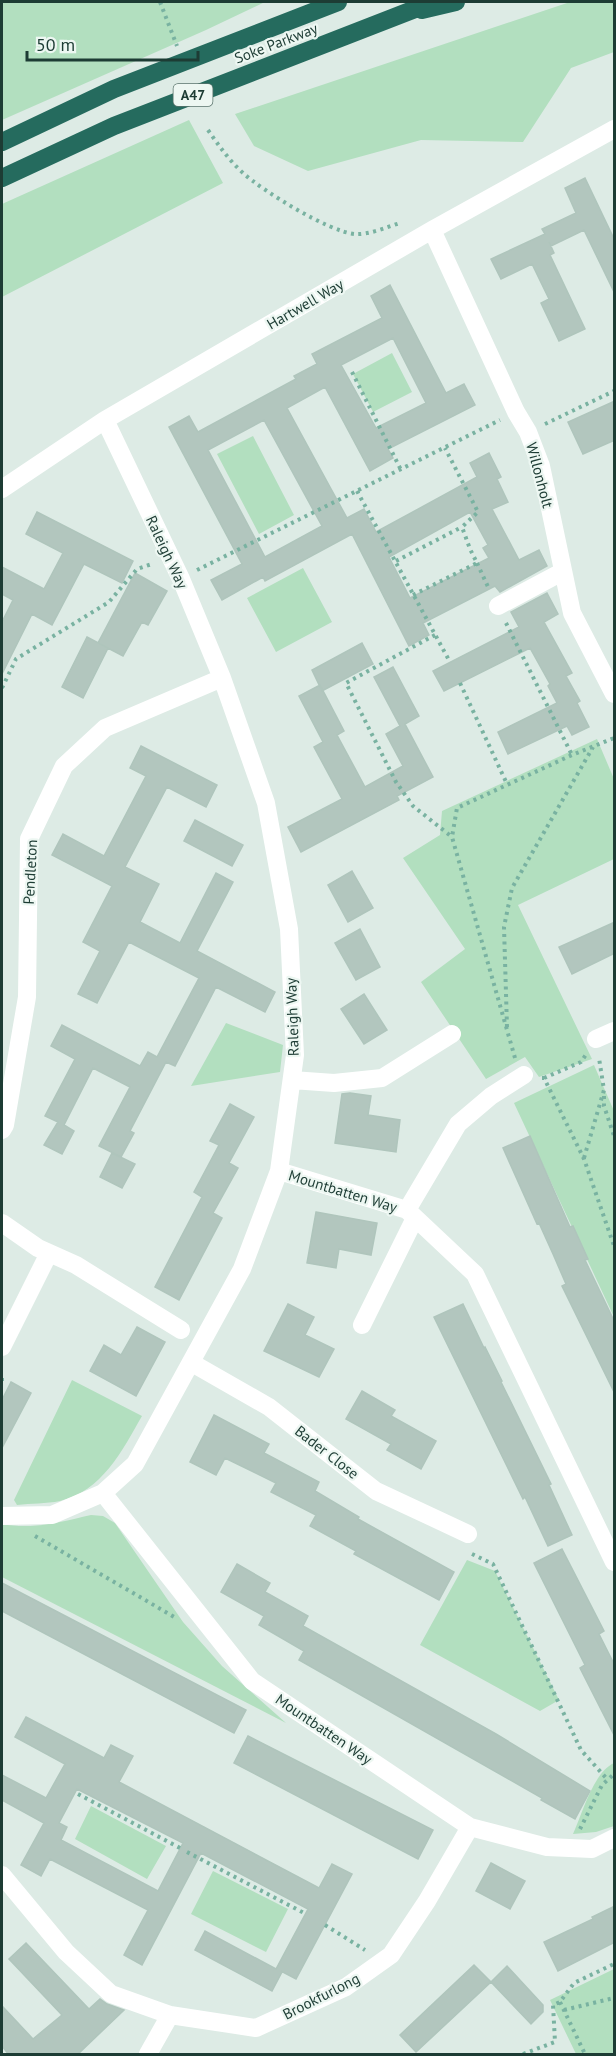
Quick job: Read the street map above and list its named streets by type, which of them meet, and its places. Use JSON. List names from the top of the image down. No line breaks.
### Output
{"streets":{"highway":["Soke Parkway","A47"],"street":["Hartwell Way","Willonholt","Raleigh Way","Pendleton","Mountbatten Way","Bader Close","Brookfurlong"]},"crossings":[["Soke Parkway","A47"],["Hartwell Way","Willonholt"],["Hartwell Way","Raleigh Way"],["Raleigh Way","Pendleton"],["Raleigh Way","Mountbatten Way"],["Raleigh Way","Bader Close"],["Mountbatten Way","Brookfurlong"]],"scale_bar":"50 m"}
